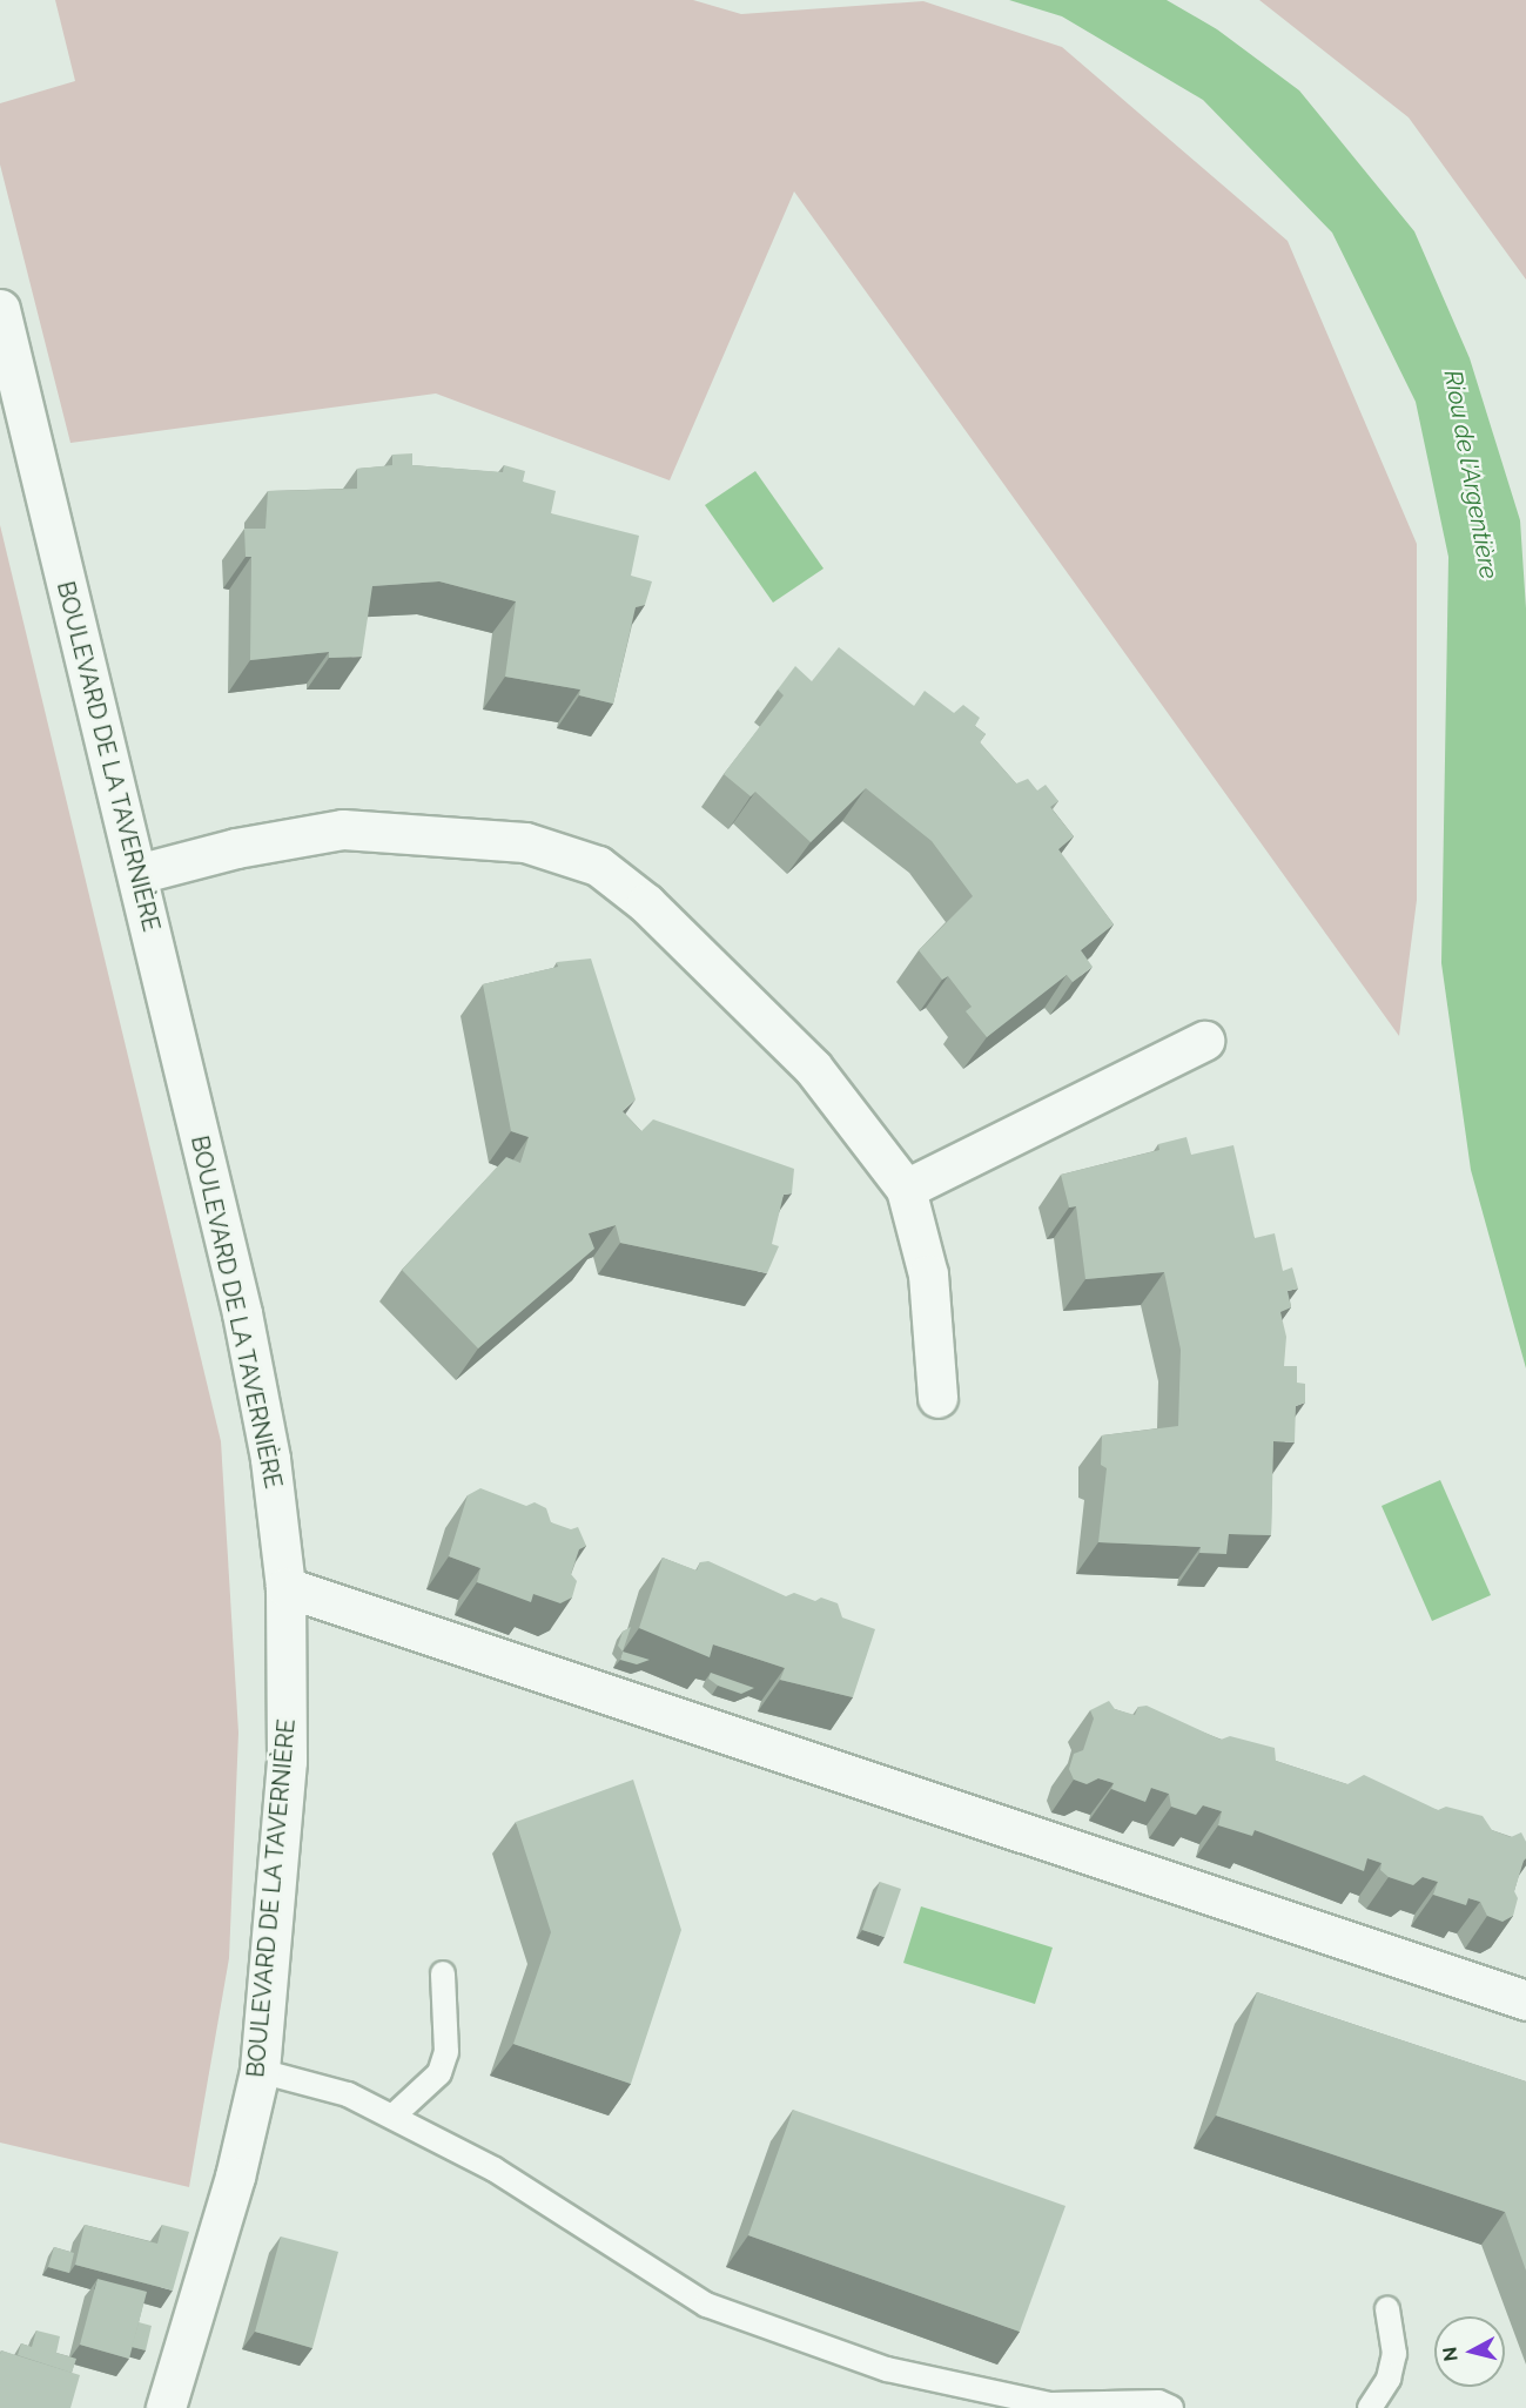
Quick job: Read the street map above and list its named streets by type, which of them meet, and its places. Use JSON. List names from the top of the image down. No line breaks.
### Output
{"streets":{"street":["BOULEVARD DE LA TAVERNIÈRE"]},"water":["Riou de l'Argentière"],"north":"left"}
